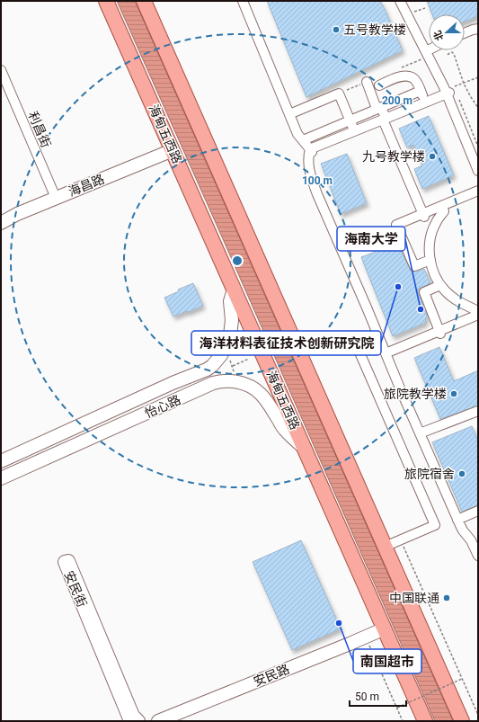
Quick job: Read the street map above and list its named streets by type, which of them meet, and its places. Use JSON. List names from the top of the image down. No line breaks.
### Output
{"streets":{"main road":["海甸五西路"],"street":["利昌街","海昌路","怡心路","安民街","安民路"]},"crossings":[["利昌街","海昌路"],["海甸五西路","海昌路"],["海甸五西路","怡心路"],["海甸五西路","安民路"]],"places":["五号教学楼","九号教学楼","海洋材料表征技术创新研究院","海南大学","旅院教学楼","旅院宿舍","中国联通","南国超市"],"scale_bar":"50 m","north":"left","rings":["200 m","100 m"]}
